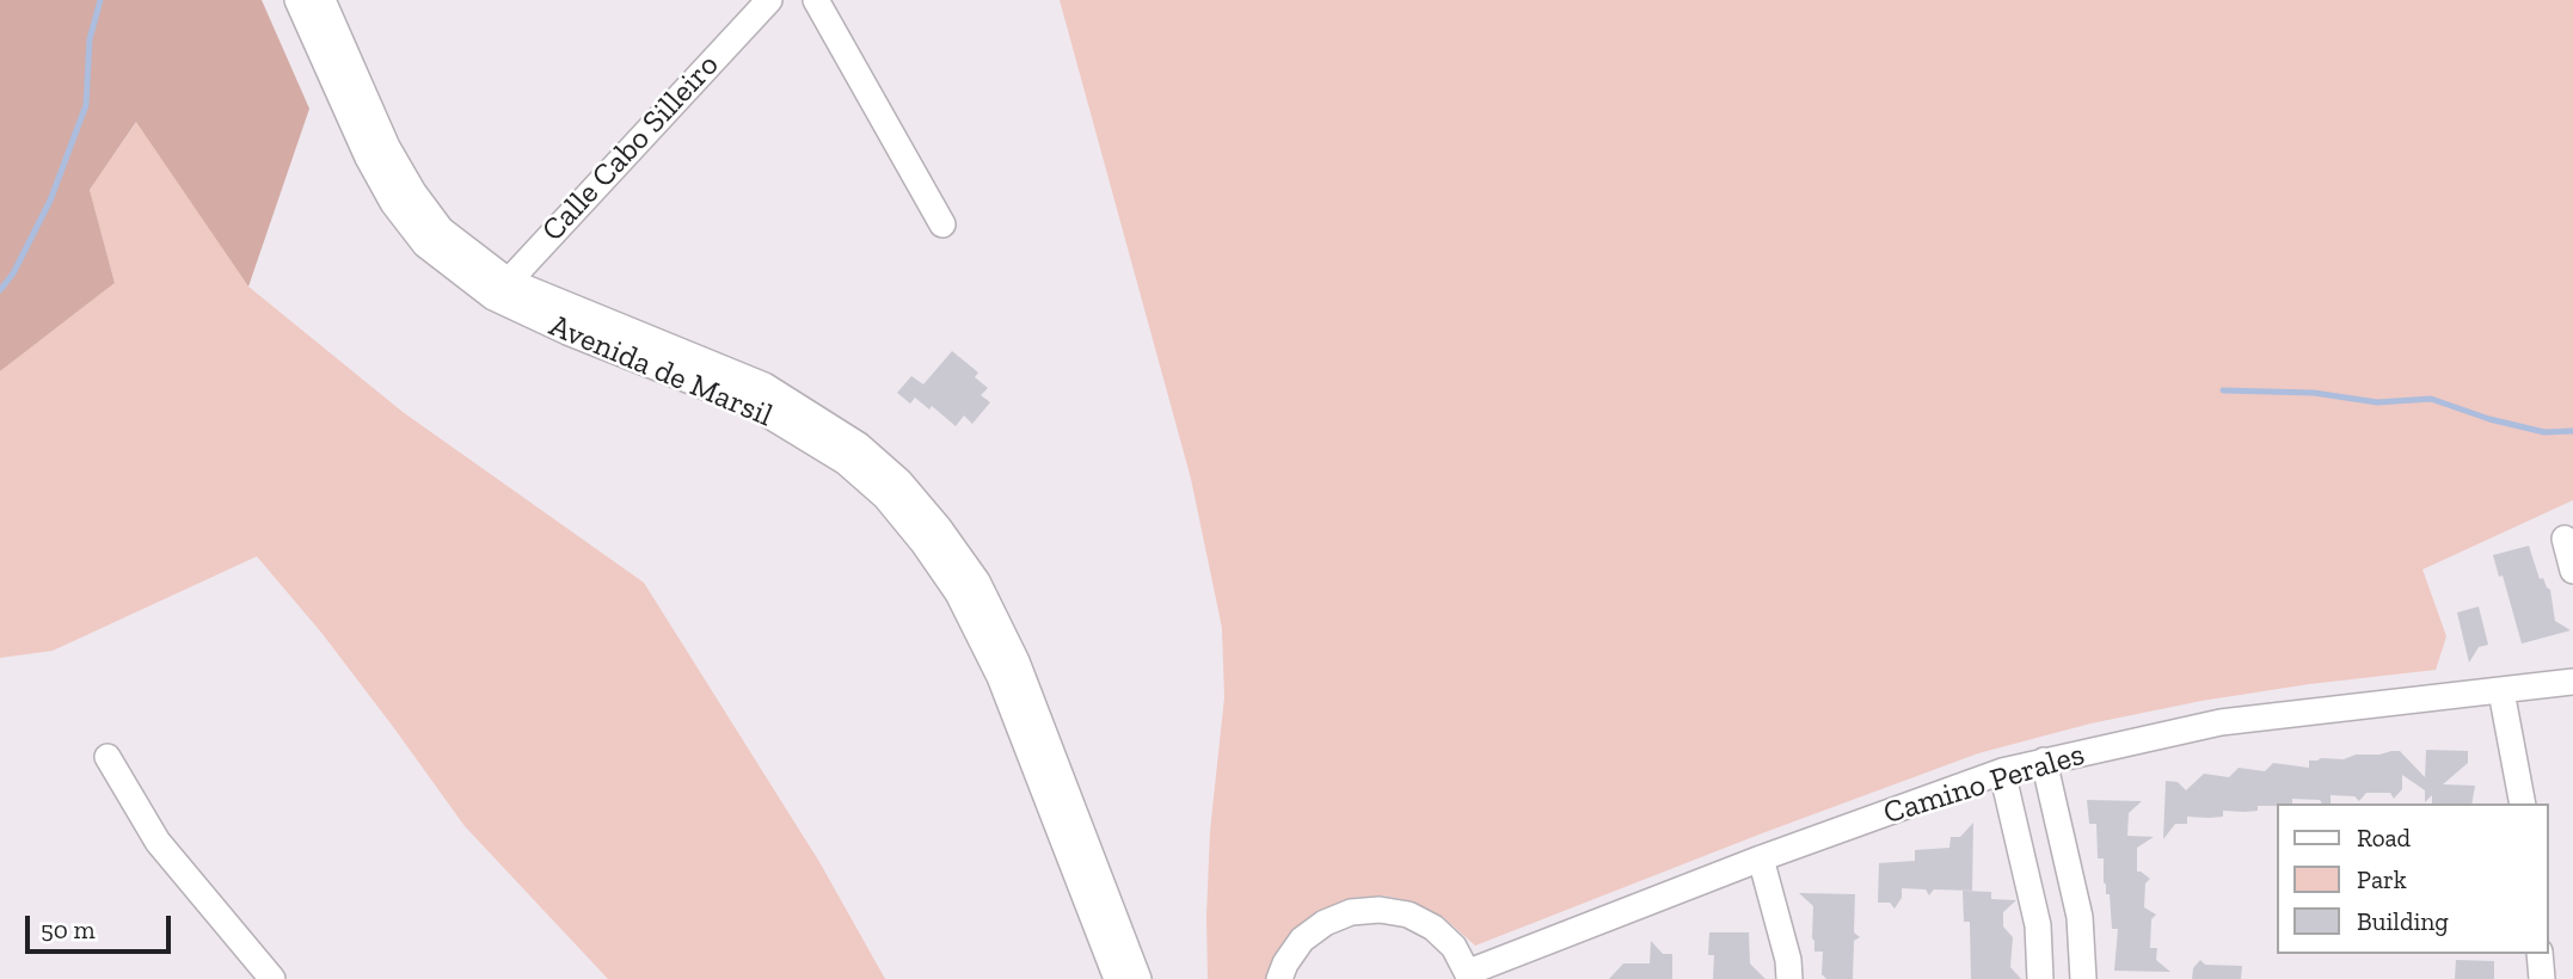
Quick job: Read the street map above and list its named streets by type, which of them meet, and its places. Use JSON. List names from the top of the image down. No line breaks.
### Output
{"streets":{"street":["Calle Cabo Silleiro","Avenida de Marsil","Camino Perales"]},"crossings":[["Calle Cabo Silleiro","Avenida de Marsil"]],"legend":["Road","Park","Building"],"scale_bar":"50 m"}
